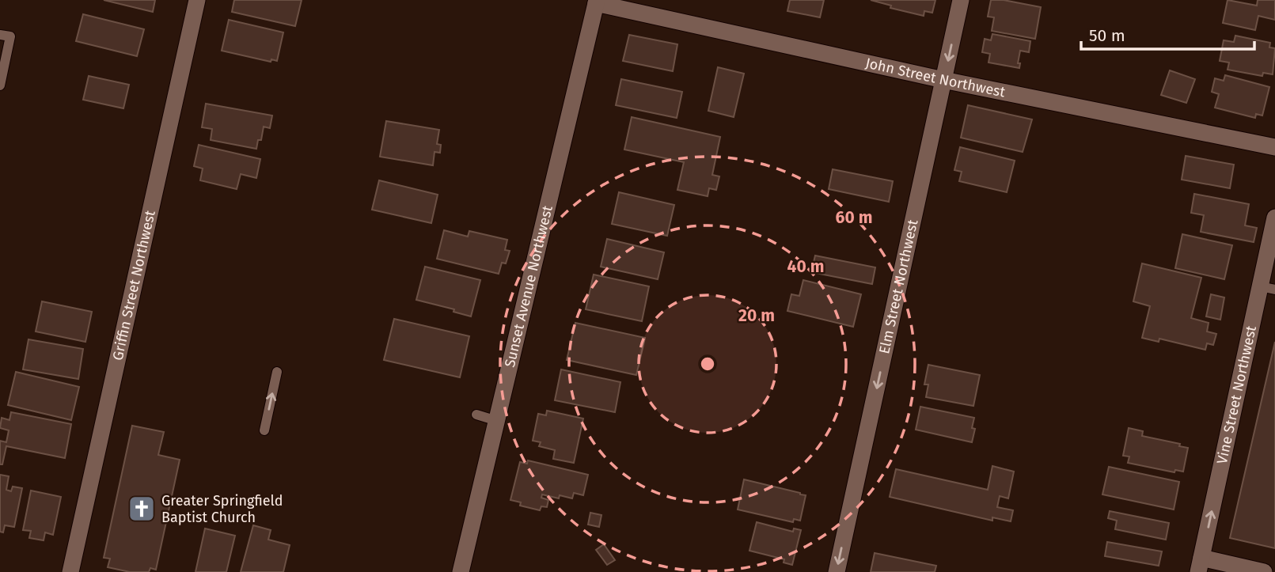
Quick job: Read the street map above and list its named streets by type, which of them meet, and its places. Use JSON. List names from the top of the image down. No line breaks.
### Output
{"streets":{"street":["John Street Northwest","Griffin Street Northwest","Sunset Avenue Northwest","Elm Street Northwest","Vine Street Northwest"]},"crossings":[["John Street Northwest","Sunset Avenue Northwest"],["John Street Northwest","Elm Street Northwest"]],"one_way":["Elm Street Northwest","Vine Street Northwest"],"places":{"church":["Greater Springfield Baptist Church"]},"scale_bar":"50 m","rings":["60 m","40 m","20 m"]}
